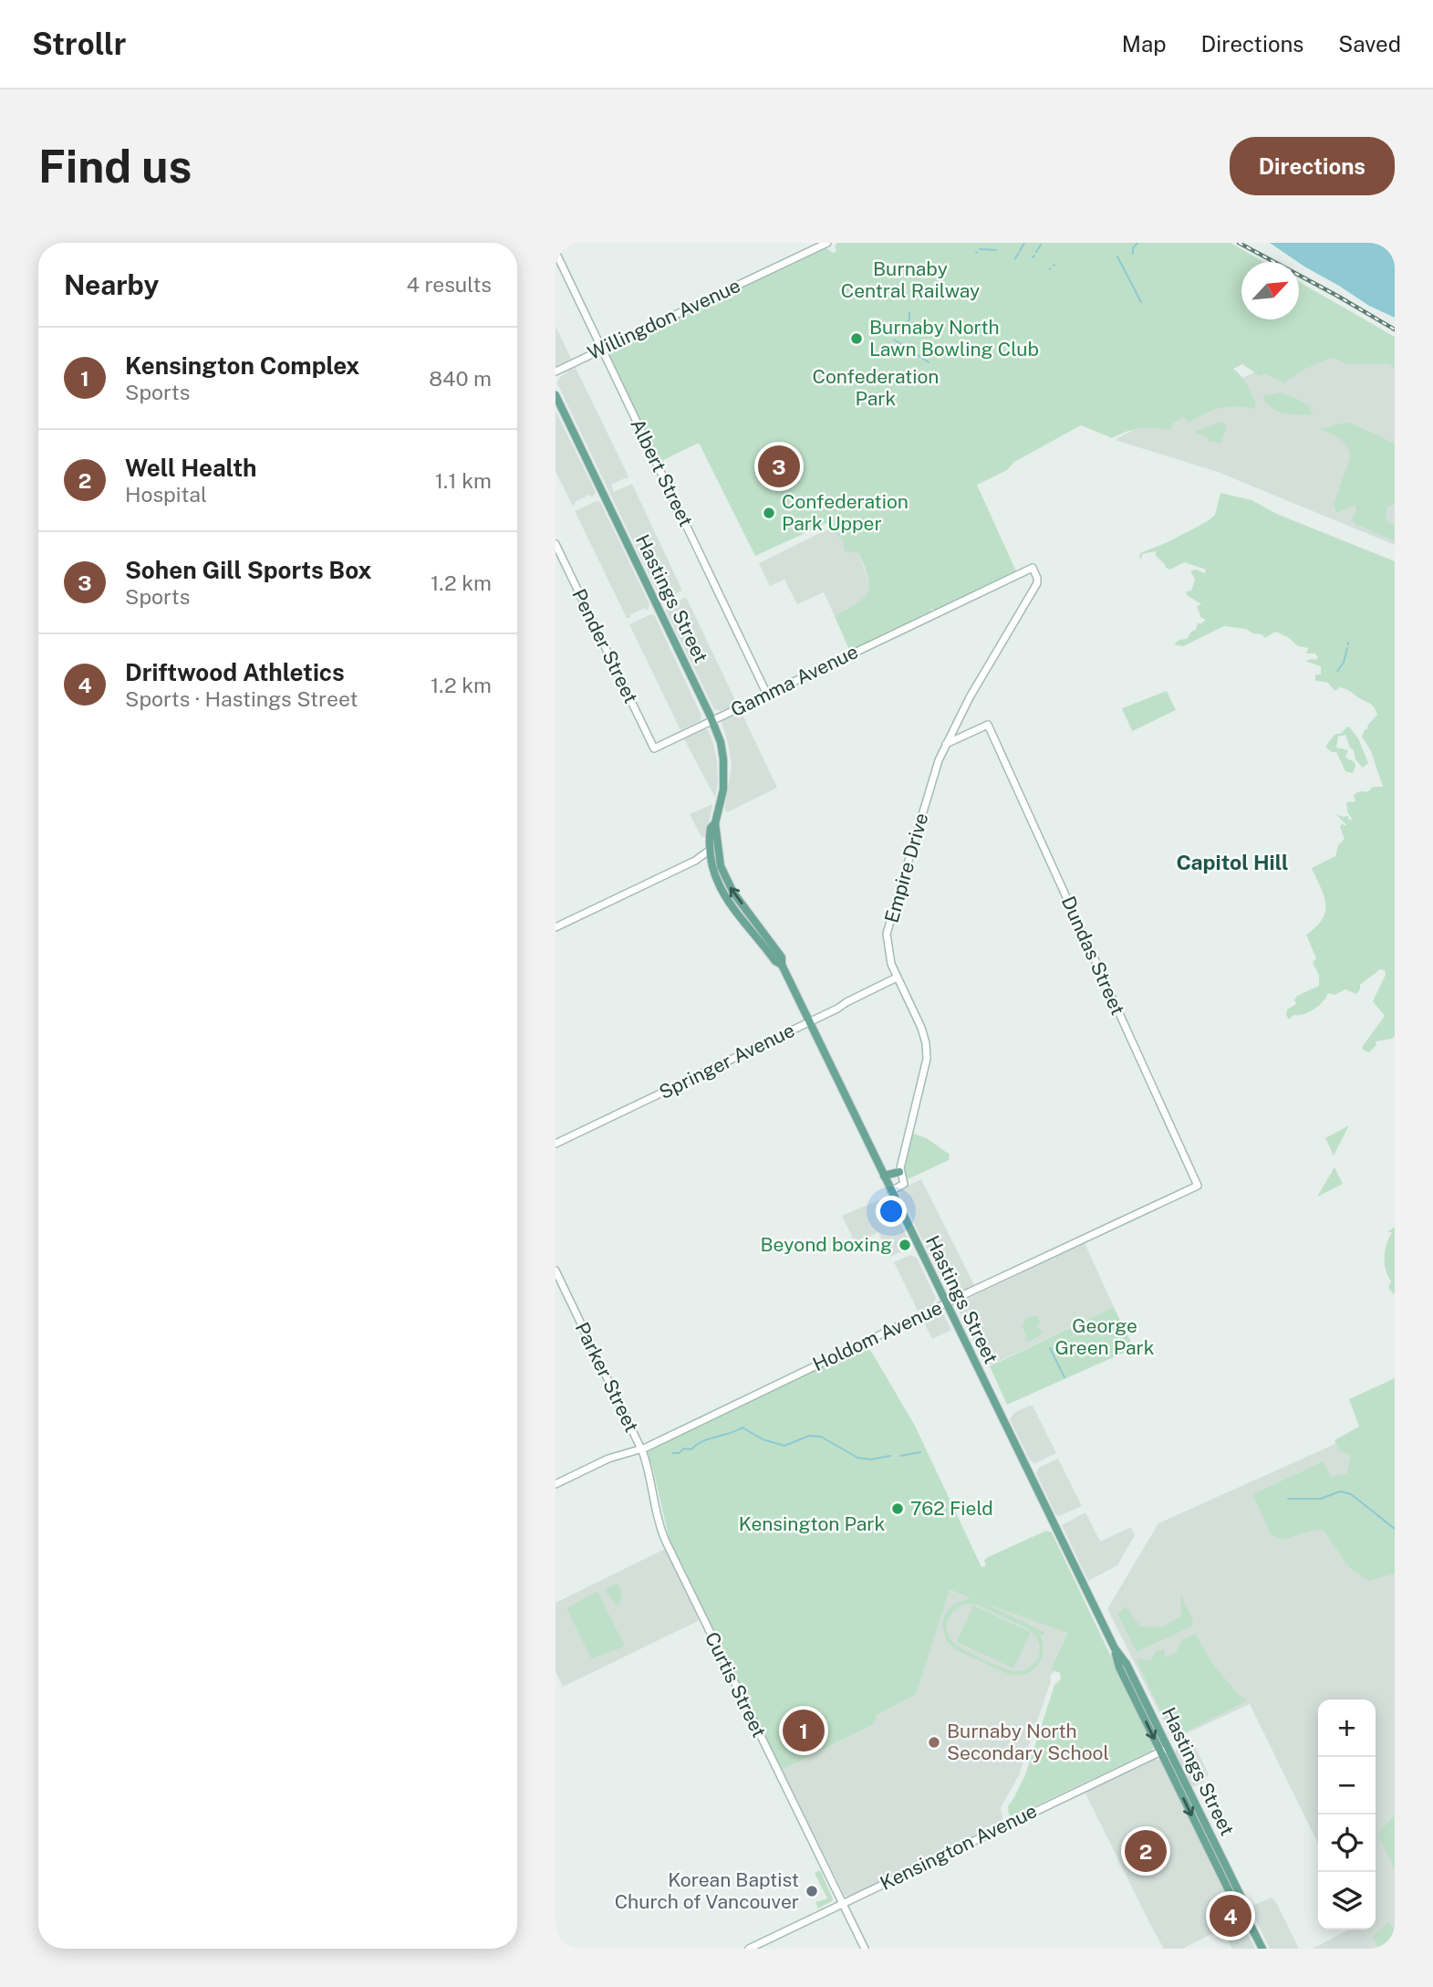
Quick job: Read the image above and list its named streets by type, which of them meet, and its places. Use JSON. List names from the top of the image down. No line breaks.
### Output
{"streets":{"main road":["Hastings Street"],"street":["Willingdon Avenue","Albert Street","Pender Street","Gamma Avenue","Empire Drive","Dundas Street","Springer Avenue","Holdom Avenue","Parker Street","Curtis Street","Kensington Avenue"]},"crossings":[["Willingdon Avenue","Albert Street"],["Albert Street","Gamma Avenue"],["Hastings Street","Gamma Avenue"],["Hastings Street","Springer Avenue"],["Hastings Street","Holdom Avenue"],["Hastings Street","Kensington Avenue"],["Pender Street","Gamma Avenue"],["Gamma Avenue","Empire Drive"],["Empire Drive","Dundas Street"],["Empire Drive","Springer Avenue"],["Dundas Street","Holdom Avenue"],["Holdom Avenue","Parker Street"],["Holdom Avenue","Curtis Street"],["Parker Street","Curtis Street"],["Curtis Street","Kensington Avenue"]],"districts":["Capitol Hill"],"parks":["Burnaby Central Railway","Confederation Park","George Green Park","Kensington Park"],"places":["Burnaby North Lawn Bowling Club","Confederation Park Upper","Beyond boxing","762 Field","Burnaby North Secondary School","Korean Baptist Church of Vancouver"],"north":"top right","page":{"header":"Strollr","nav":["Map","Directions","Saved"],"buttons":"Directions","title":"Find us","heading":["Nearby","4 results"],"list":[{"mark":"1","name":"Kensington Complex","note":"Sports","value":"840 m"},{"mark":"2","name":"Well Health","note":"Hospital","value":"1.1 km"},{"mark":"3","name":"Sohen Gill Sports Box","note":"Sports","value":"1.2 km"},{"mark":"4","name":"Driftwood Athletics","note":"Sports · Hastings Street","value":"1.2 km"}],"pins":["3","1","2","4"],"map_buttons":["+","−"]}}
